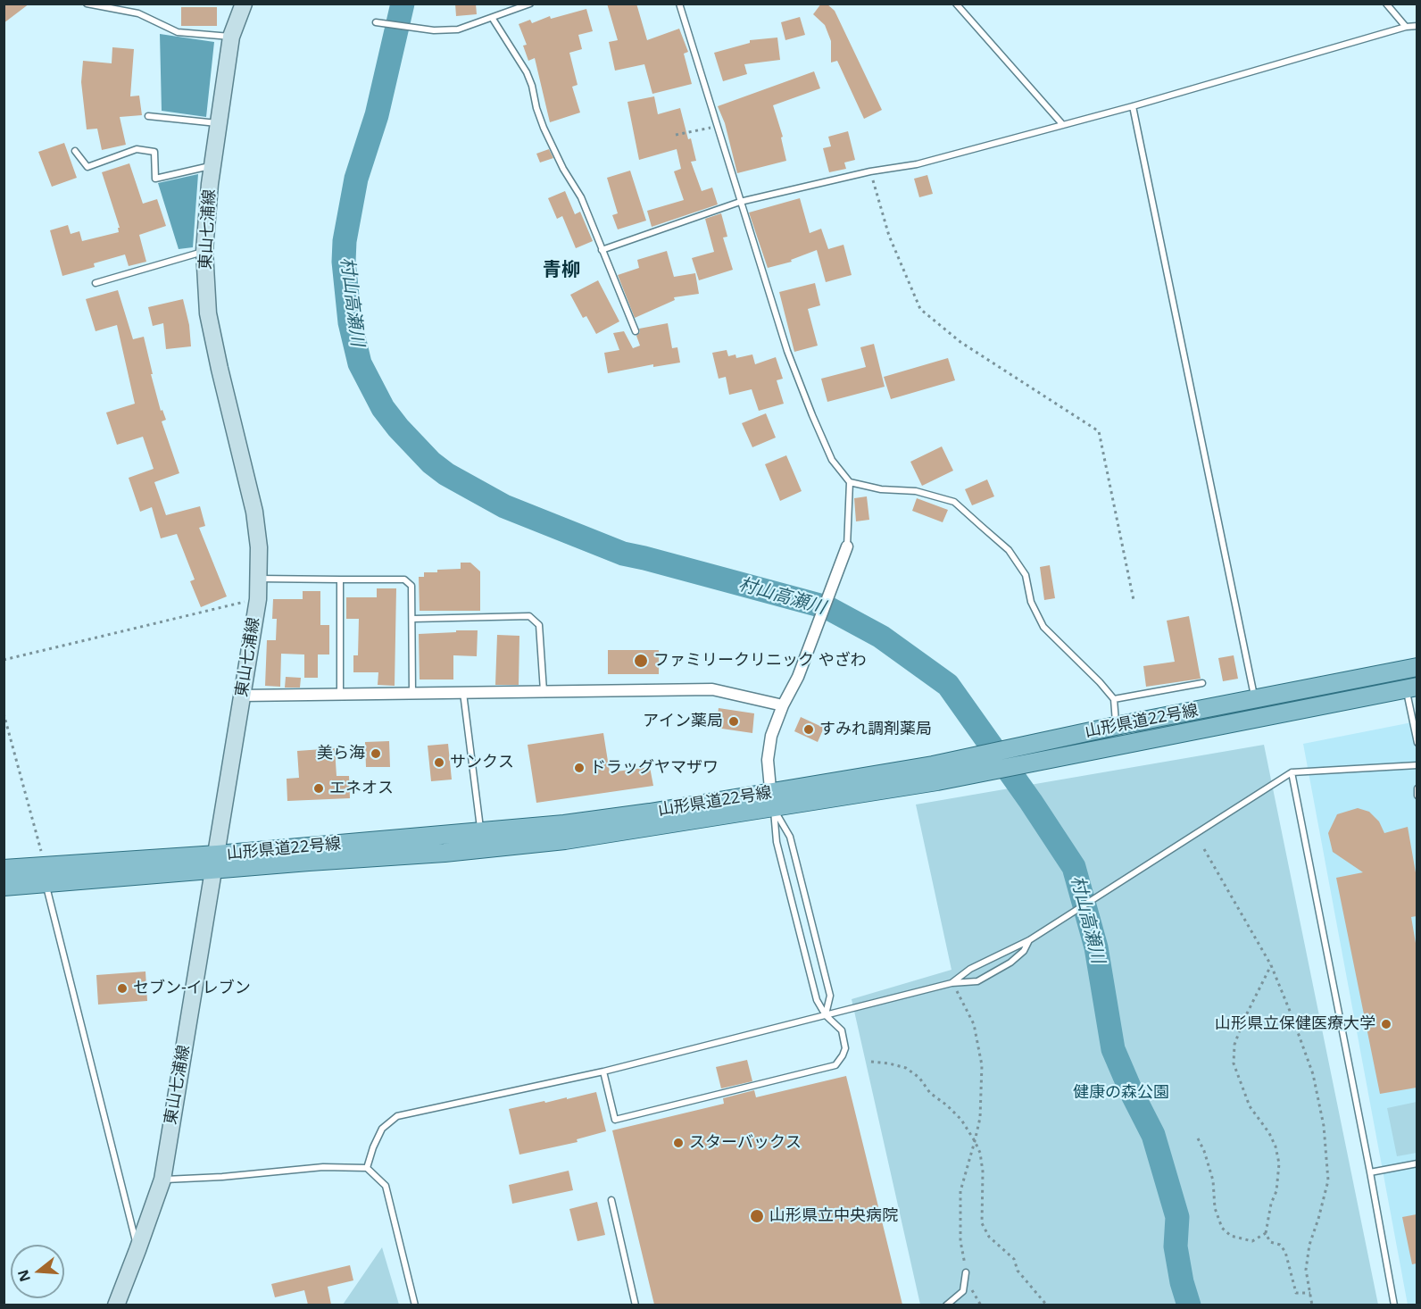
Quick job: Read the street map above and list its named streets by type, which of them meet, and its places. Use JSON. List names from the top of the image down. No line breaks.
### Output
{"streets":{"main road":["東山七浦線","山形県道22号線"]},"crossings":[["東山七浦線","山形県道22号線"]],"districts":["青柳"],"water":["村山高瀬川"],"parks":["健康の森公園"],"places":["ファミリークリニック やざわ","アイン薬局","すみれ調剤薬局","美ら海","サンクス","ドラッグヤマザワ","エネオス","セブン-イレブン","山形県立保健医療大学","スターバックス","山形県立中央病院"],"north":"left"}
